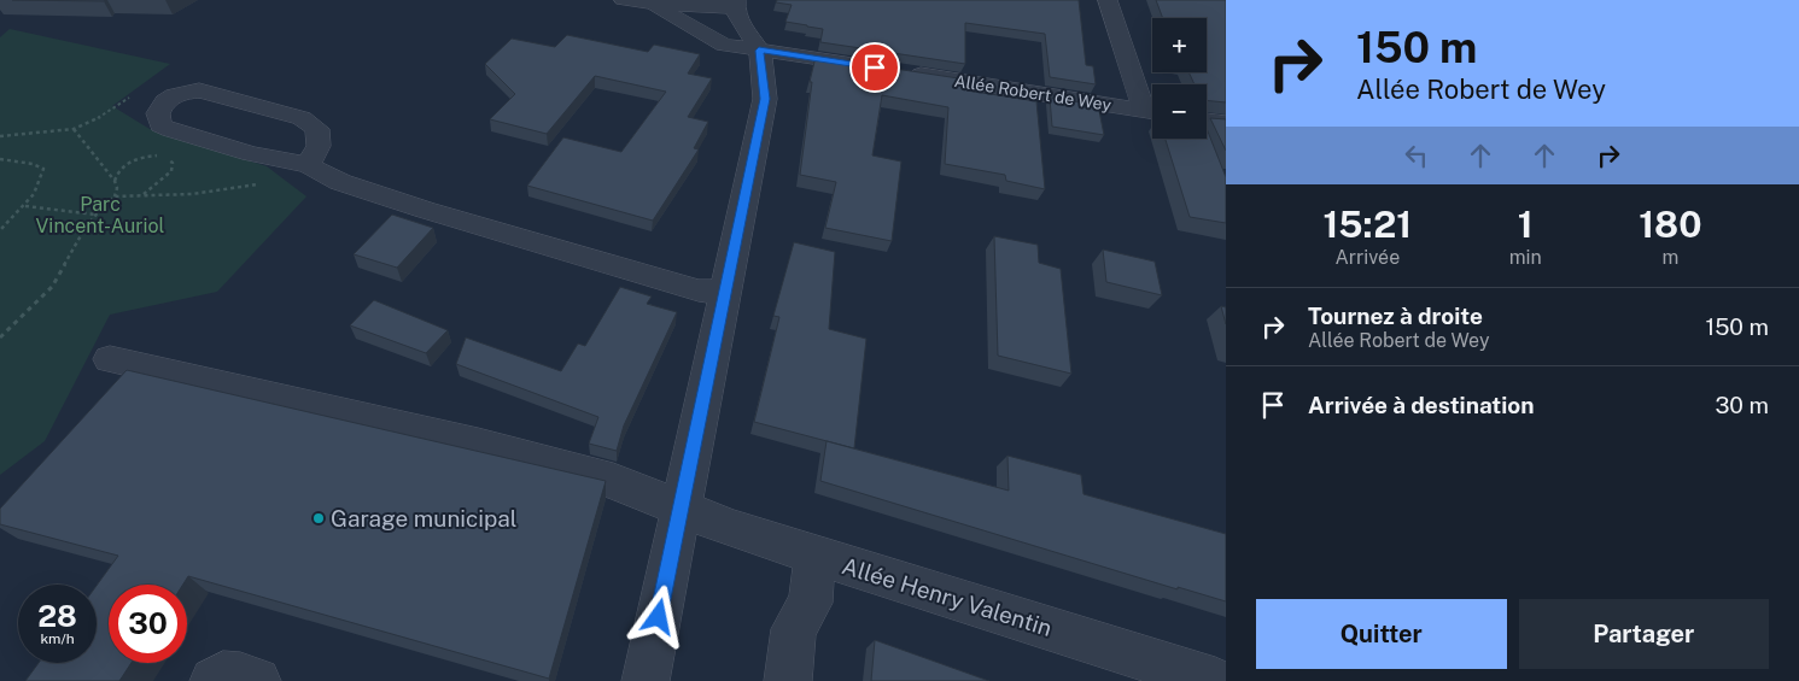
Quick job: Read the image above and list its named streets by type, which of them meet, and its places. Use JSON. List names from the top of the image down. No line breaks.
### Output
{"streets":{"street":["Allée Robert de Wey","Allée Henry Valentin"]},"parks":["Parc Vincent-Auriol"],"places":["Garage municipal"],"page":{"turn":["150 m","Allée Robert de Wey"],"map_buttons":["+","−"],"eta":["15:21","Arrivée","1","min","180","m"],"list":[{"name":"Tournez à droite","note":"Allée Robert de Wey","value":"150 m"},{"name":"Arrivée à destination","value":"30 m"}],"speed":"28 km/h","limit":"30","buttons":["Quitter","Partager"]}}
